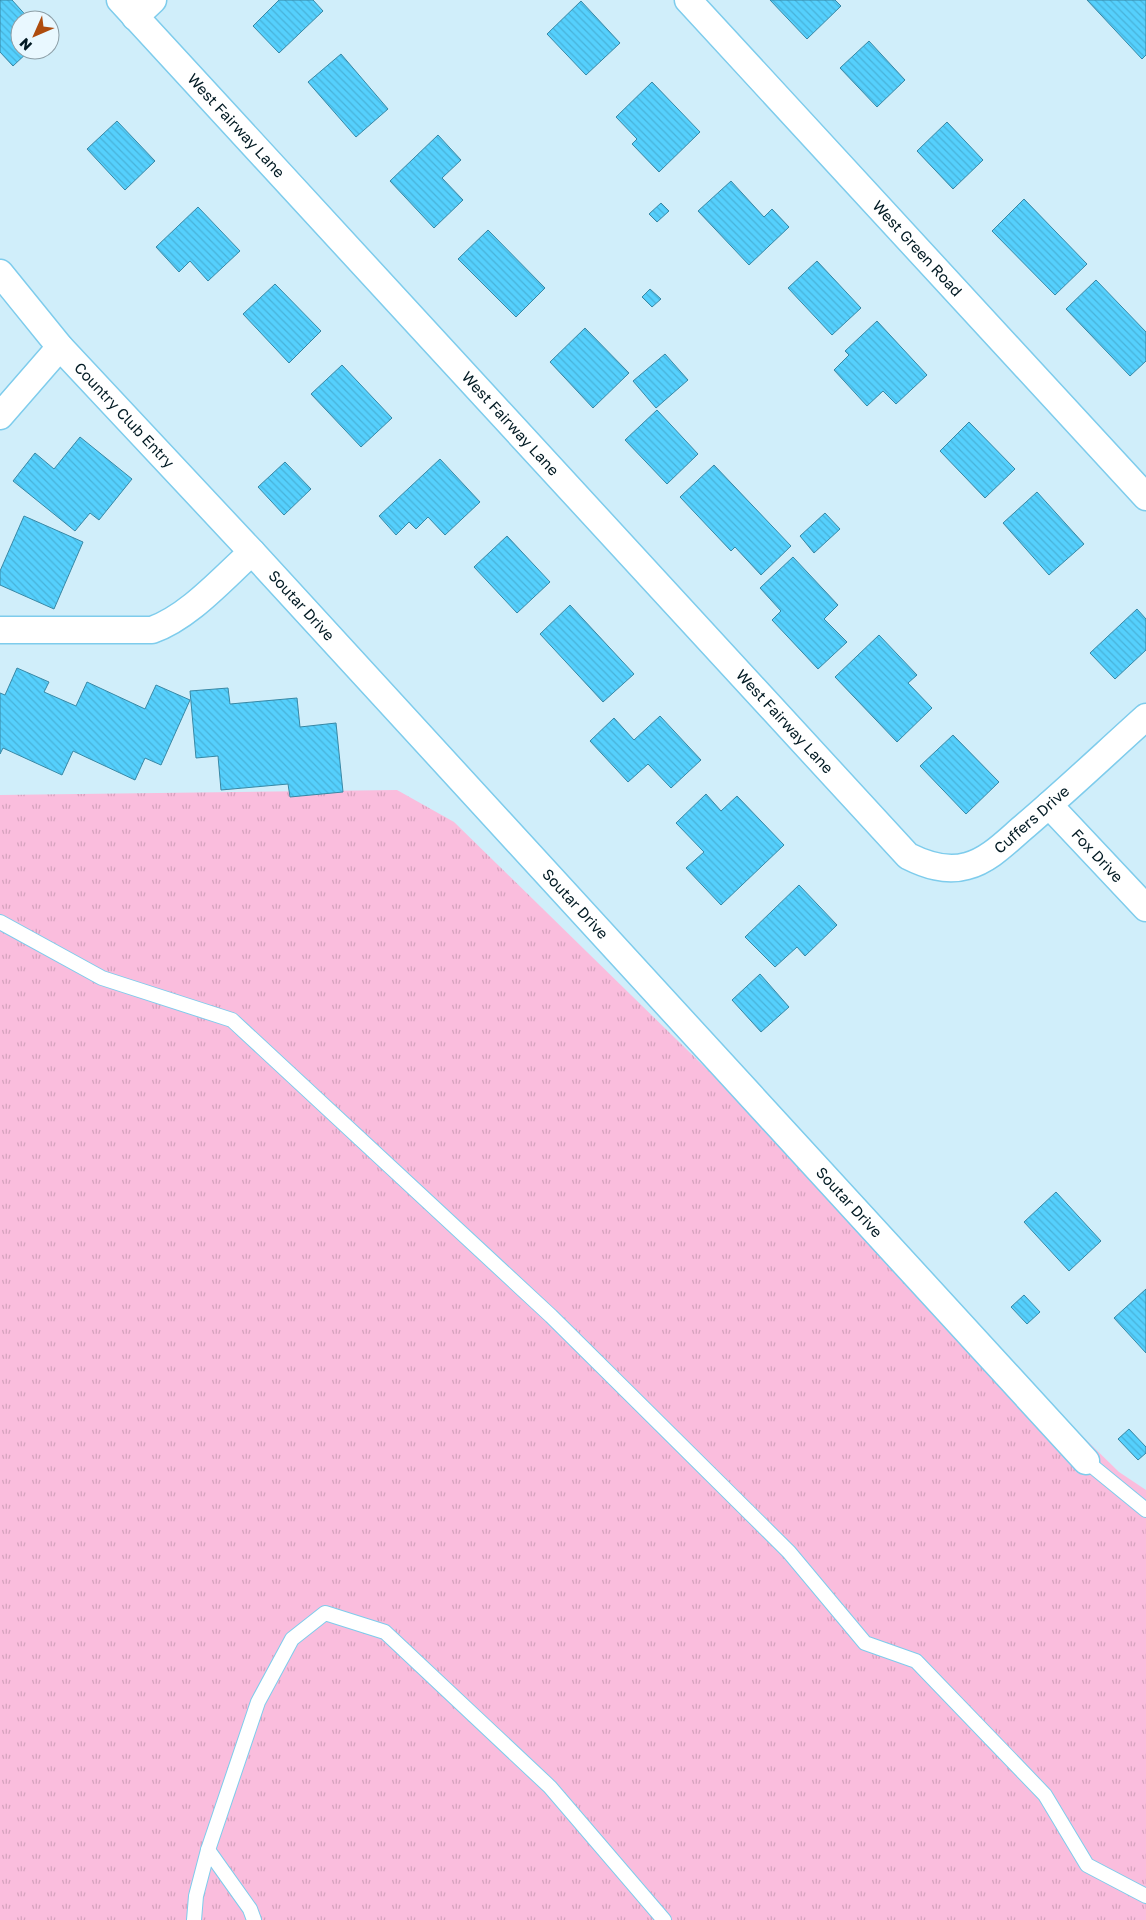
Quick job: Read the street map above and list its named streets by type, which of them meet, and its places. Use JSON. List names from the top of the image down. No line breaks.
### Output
{"streets":{"street":["West Fairway Lane","West Green Road","Country Club Entry","Soutar Drive","Cuffers Drive","Fox Drive"]},"crossings":[["West Fairway Lane","Cuffers Drive"],["Country Club Entry","Soutar Drive"],["Cuffers Drive","Fox Drive"]],"north":"bottom left"}
